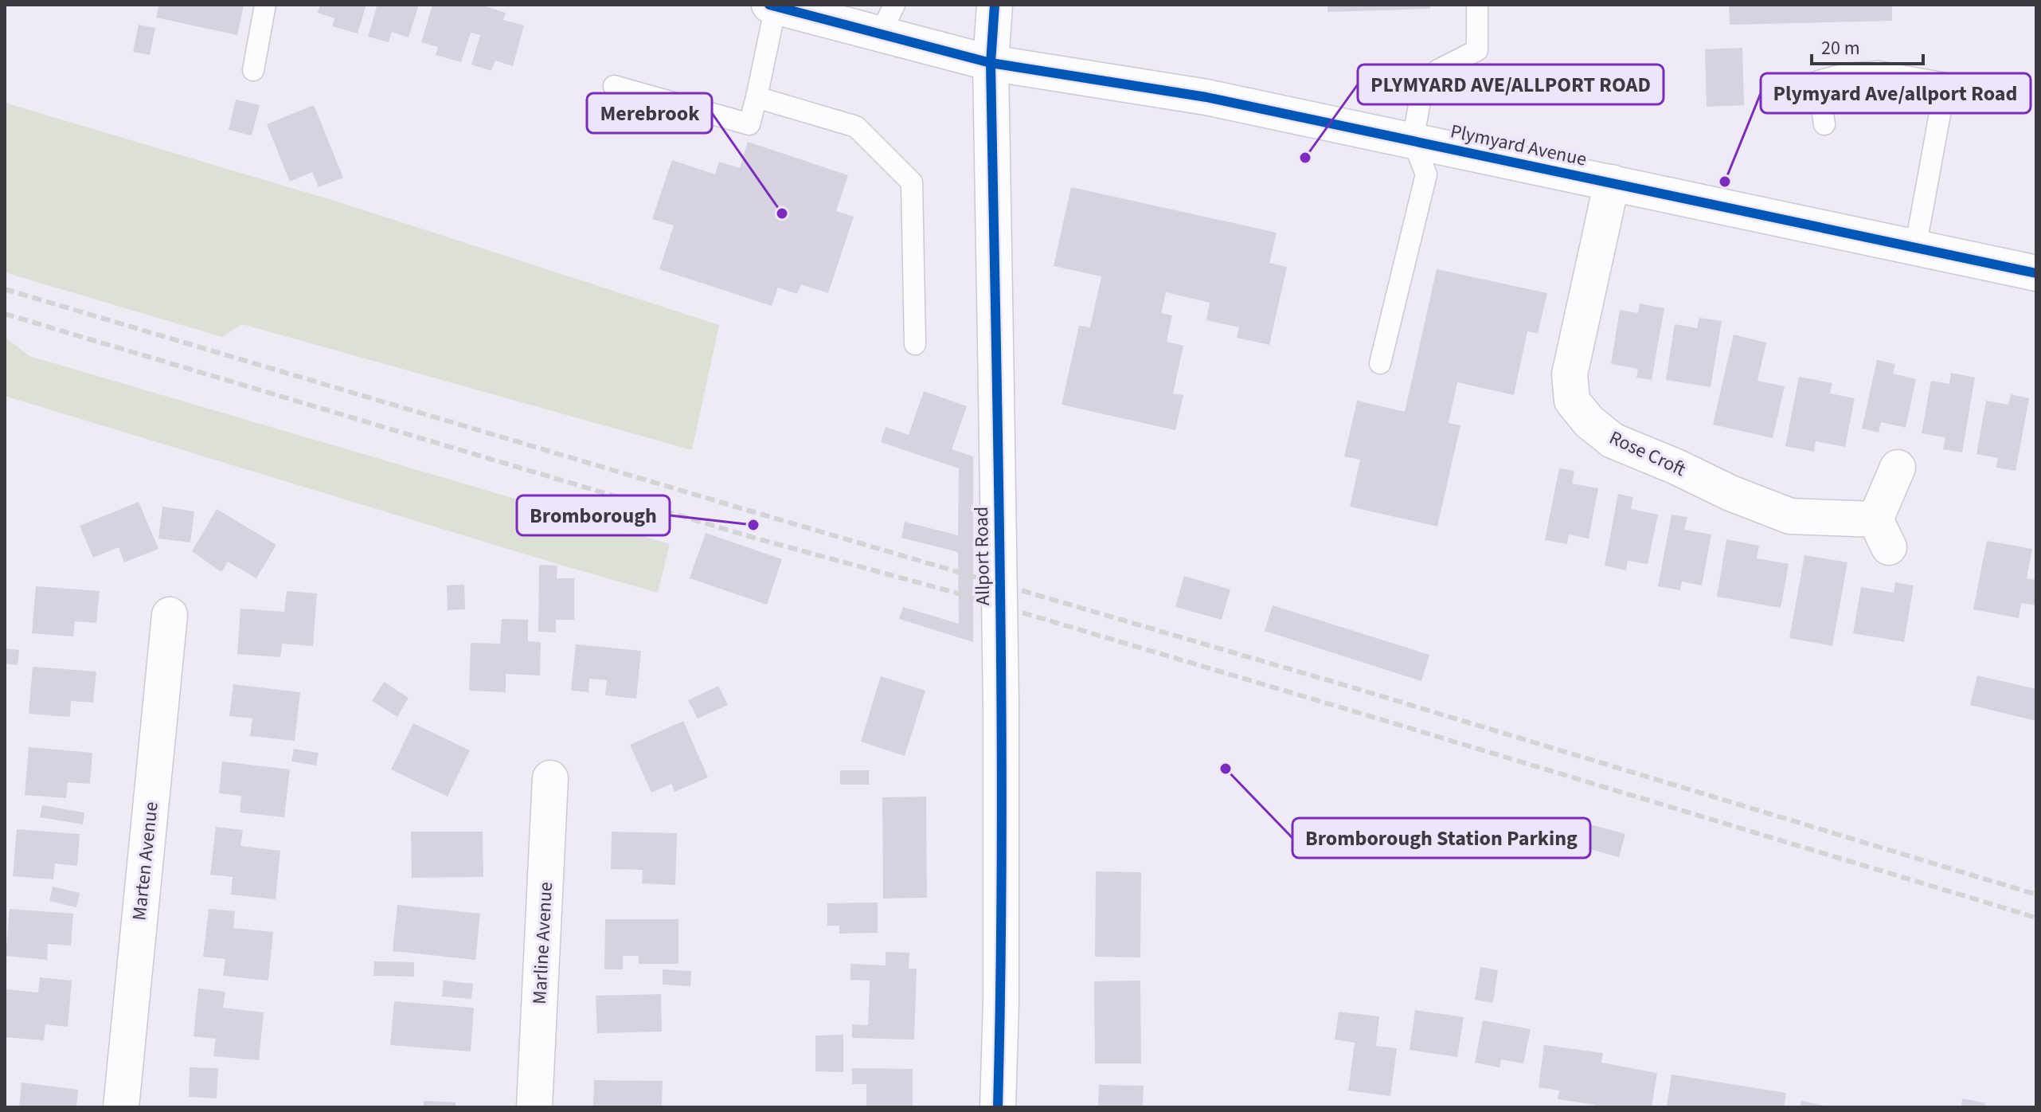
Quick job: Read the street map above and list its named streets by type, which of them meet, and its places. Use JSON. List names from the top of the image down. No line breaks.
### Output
{"streets":{"street":["Plymyard Avenue","Rose Croft","Allport Road","Marten Avenue","Marline Avenue"]},"crossings":[["Plymyard Avenue","Rose Croft"],["Plymyard Avenue","Allport Road"]],"places":["PLYMYARD AVE/ALLPORT ROAD","Plymyard Ave/allport Road","Merebrook","Bromborough","Bromborough Station Parking"],"scale_bar":"20 m"}
